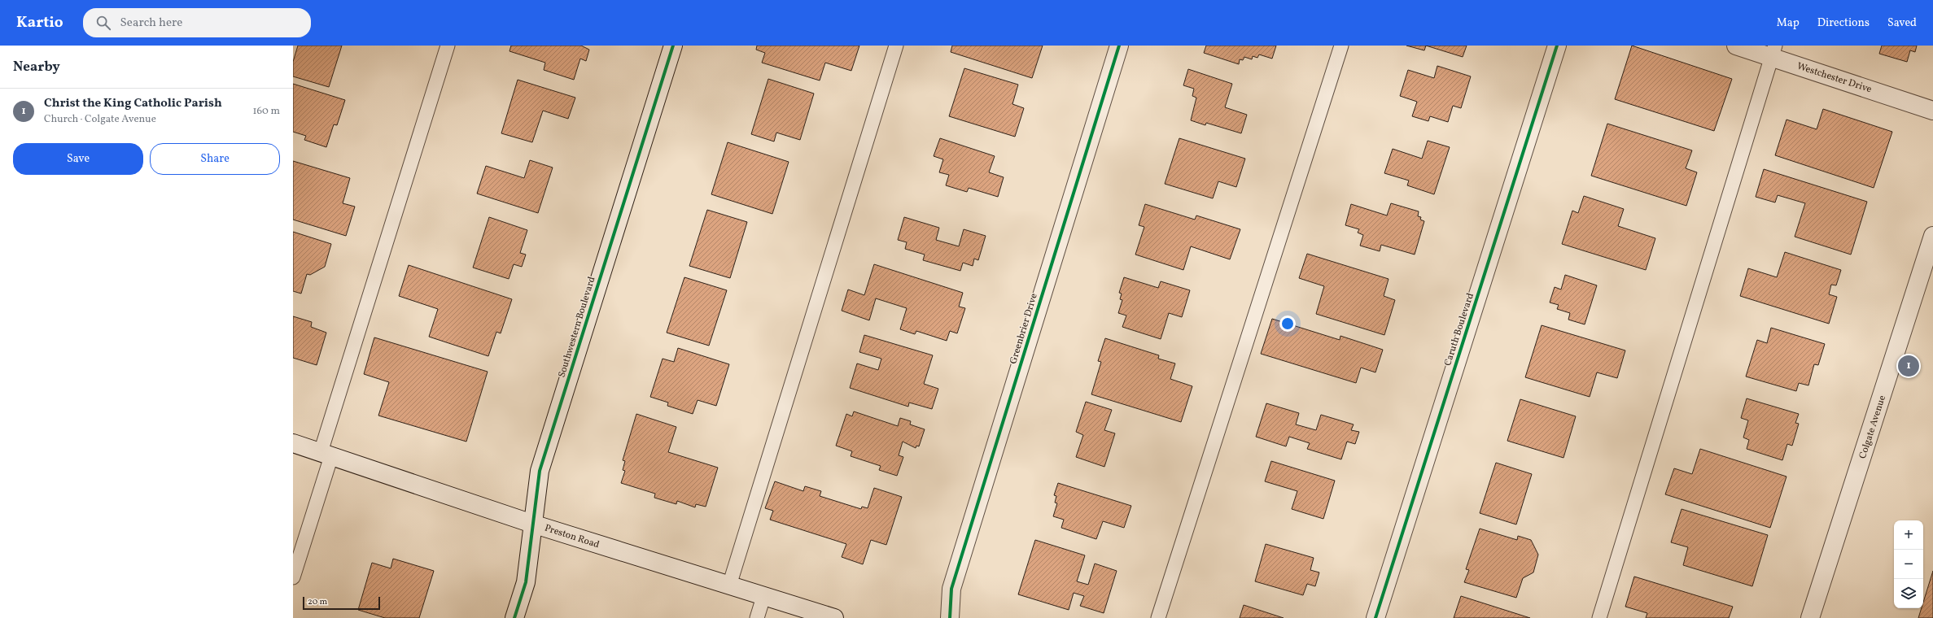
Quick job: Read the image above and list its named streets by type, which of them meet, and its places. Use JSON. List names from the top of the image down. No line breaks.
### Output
{"streets":{"street":["Westchester Drive","Southwestern Boulevard","Greenbrier Drive","Caruth Boulevard","Colgate Avenue","Preston Road"]},"crossings":[["Southwestern Boulevard","Preston Road"]],"scale_bar":"20 m","page":{"header":"Kartio","search":"Search here","nav":["Map","Directions","Saved"],"heading":"Nearby","list":[{"mark":"1","name":"Christ the King Catholic Parish","note":"Church · Colgate Avenue","value":"160 m"}],"buttons":["Save","Share"],"pins":"1","map_buttons":["+","−"],"scale":"20 m"}}
